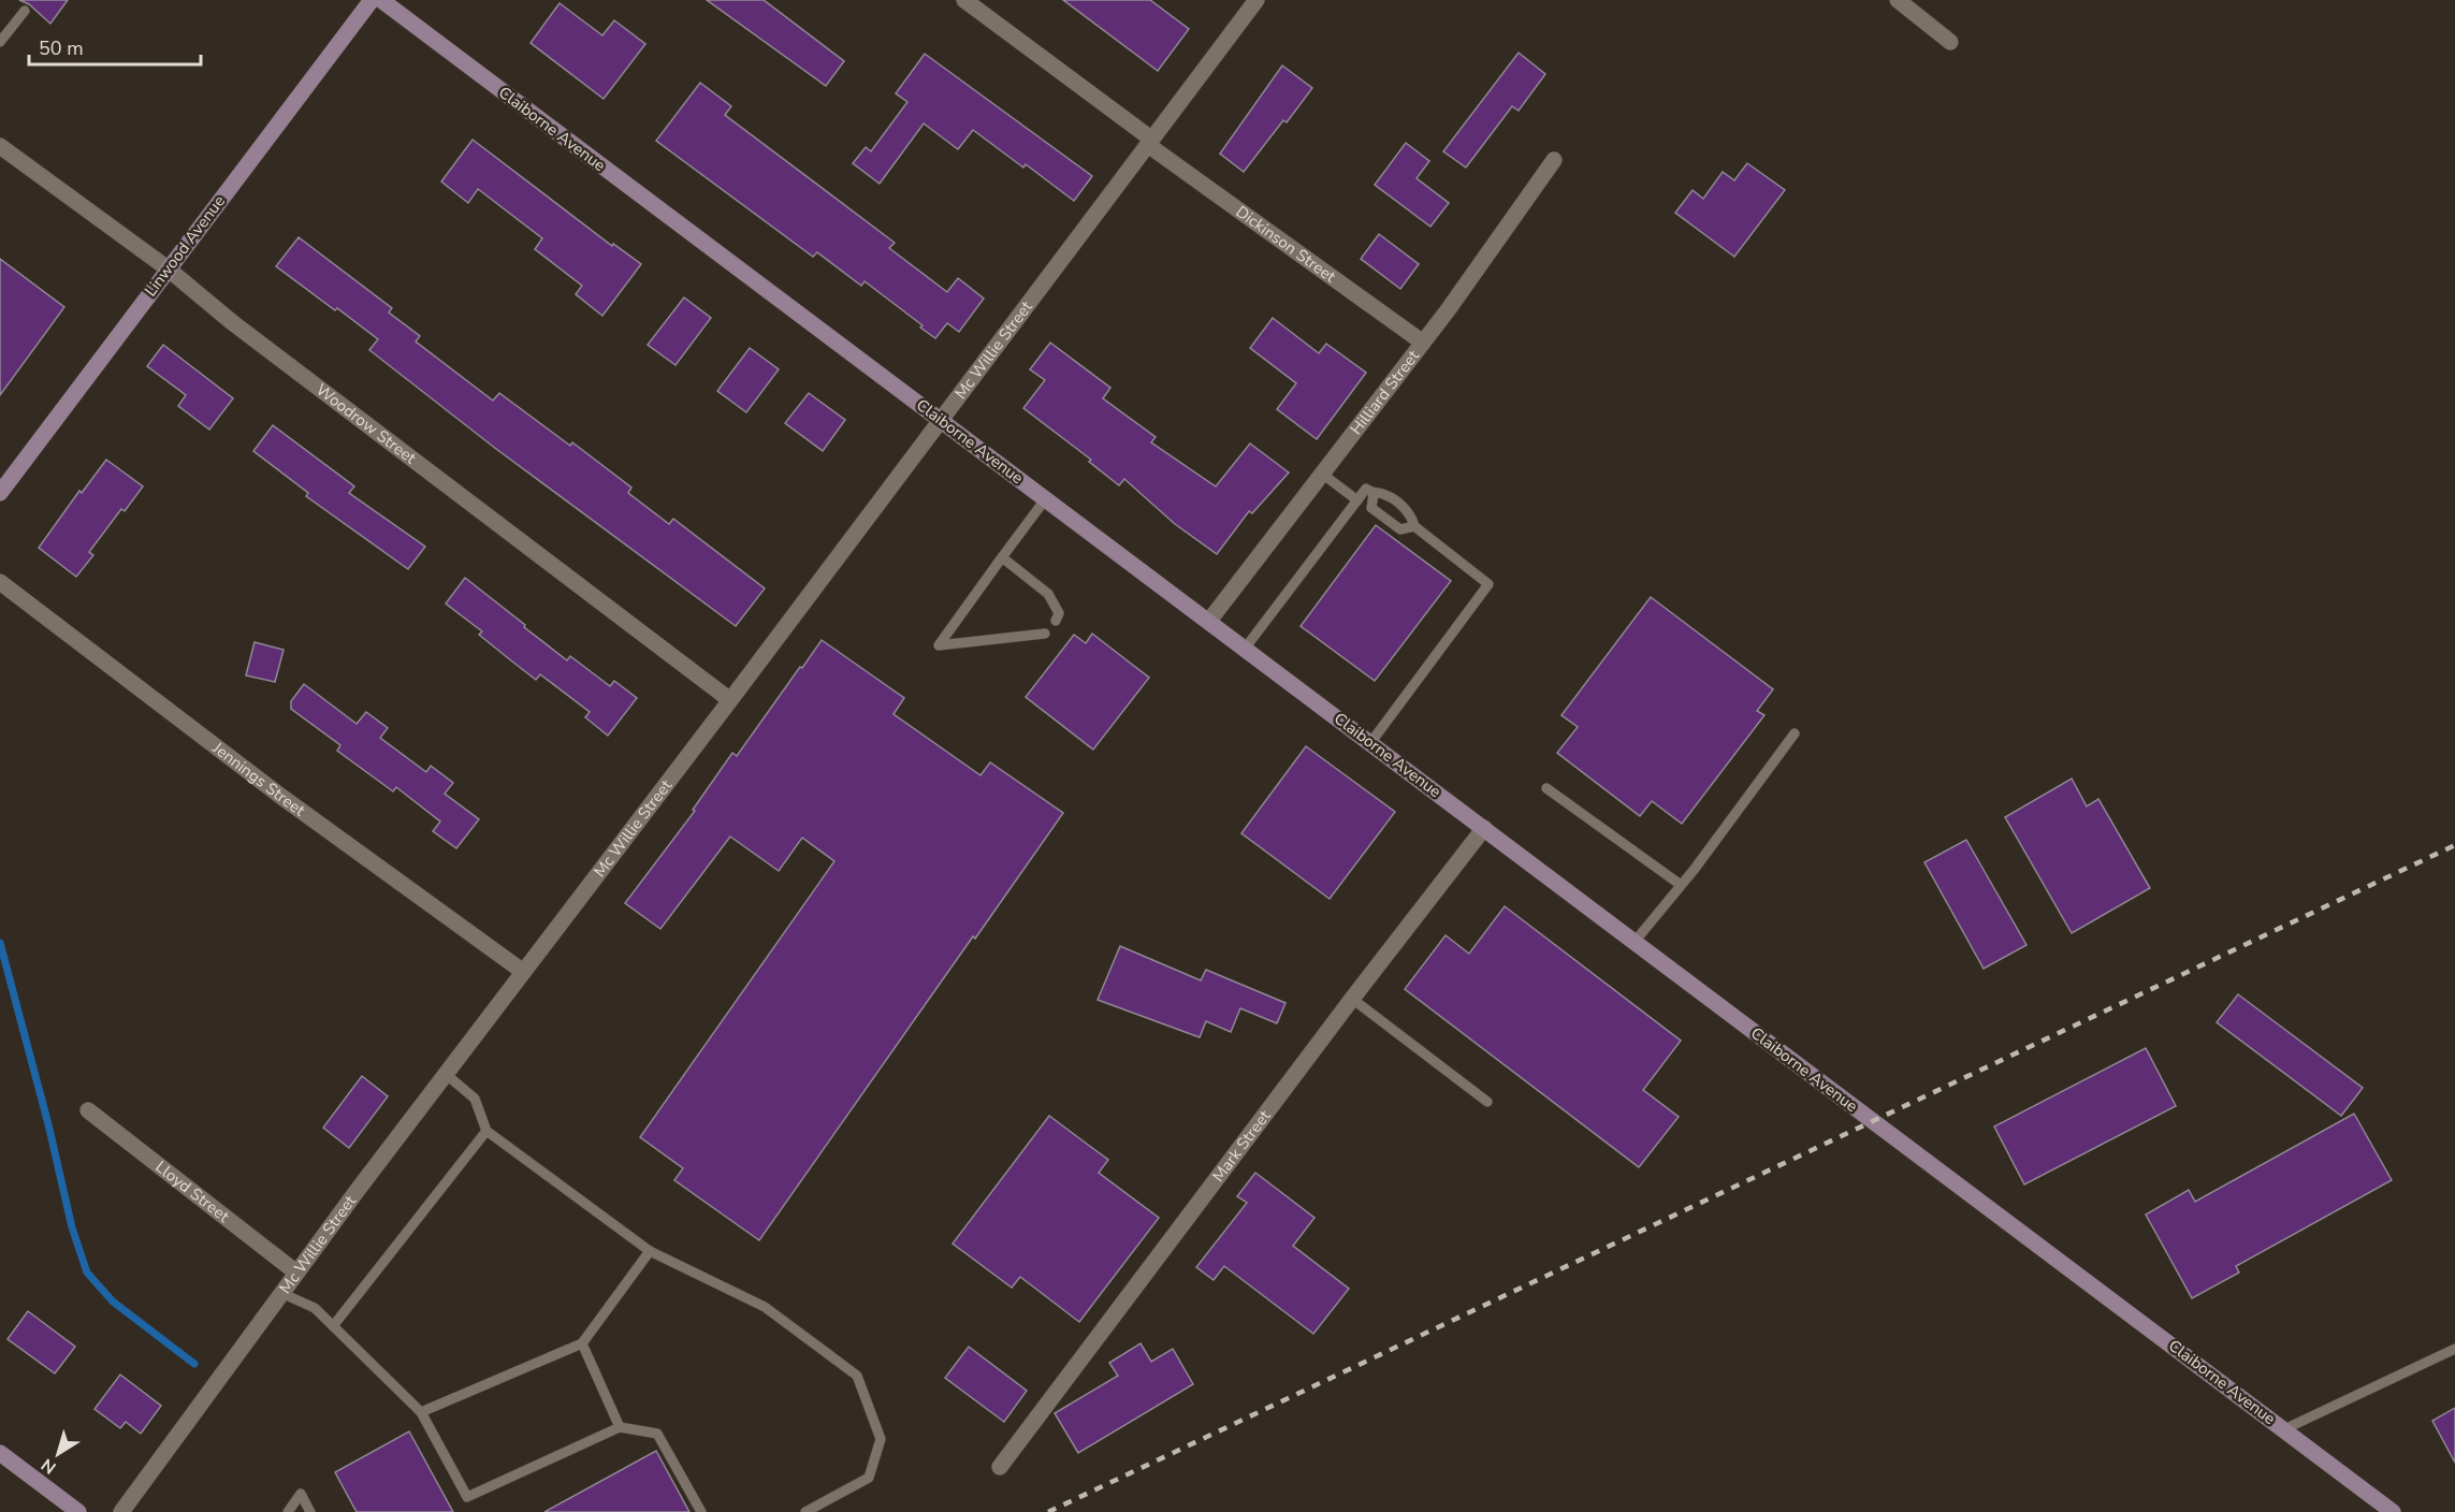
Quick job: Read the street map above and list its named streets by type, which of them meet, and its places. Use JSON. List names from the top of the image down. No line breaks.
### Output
{"streets":{"street":["Claiborne Avenue","Dickinson Street","Linwood Avenue","Mc Willie Street","Hilliard Street","Woodrow Street","Jennings Street","Mark Street","Lloyd Street"]},"crossings":[["Claiborne Avenue","Mc Willie Street"],["Claiborne Avenue","Hilliard Street"],["Claiborne Avenue","Mark Street"],["Dickinson Street","Mc Willie Street"],["Dickinson Street","Hilliard Street"],["Linwood Avenue","Woodrow Street"],["Mc Willie Street","Woodrow Street"],["Mc Willie Street","Jennings Street"],["Mc Willie Street","Lloyd Street"]],"scale_bar":"50 m","north":"bottom left"}
